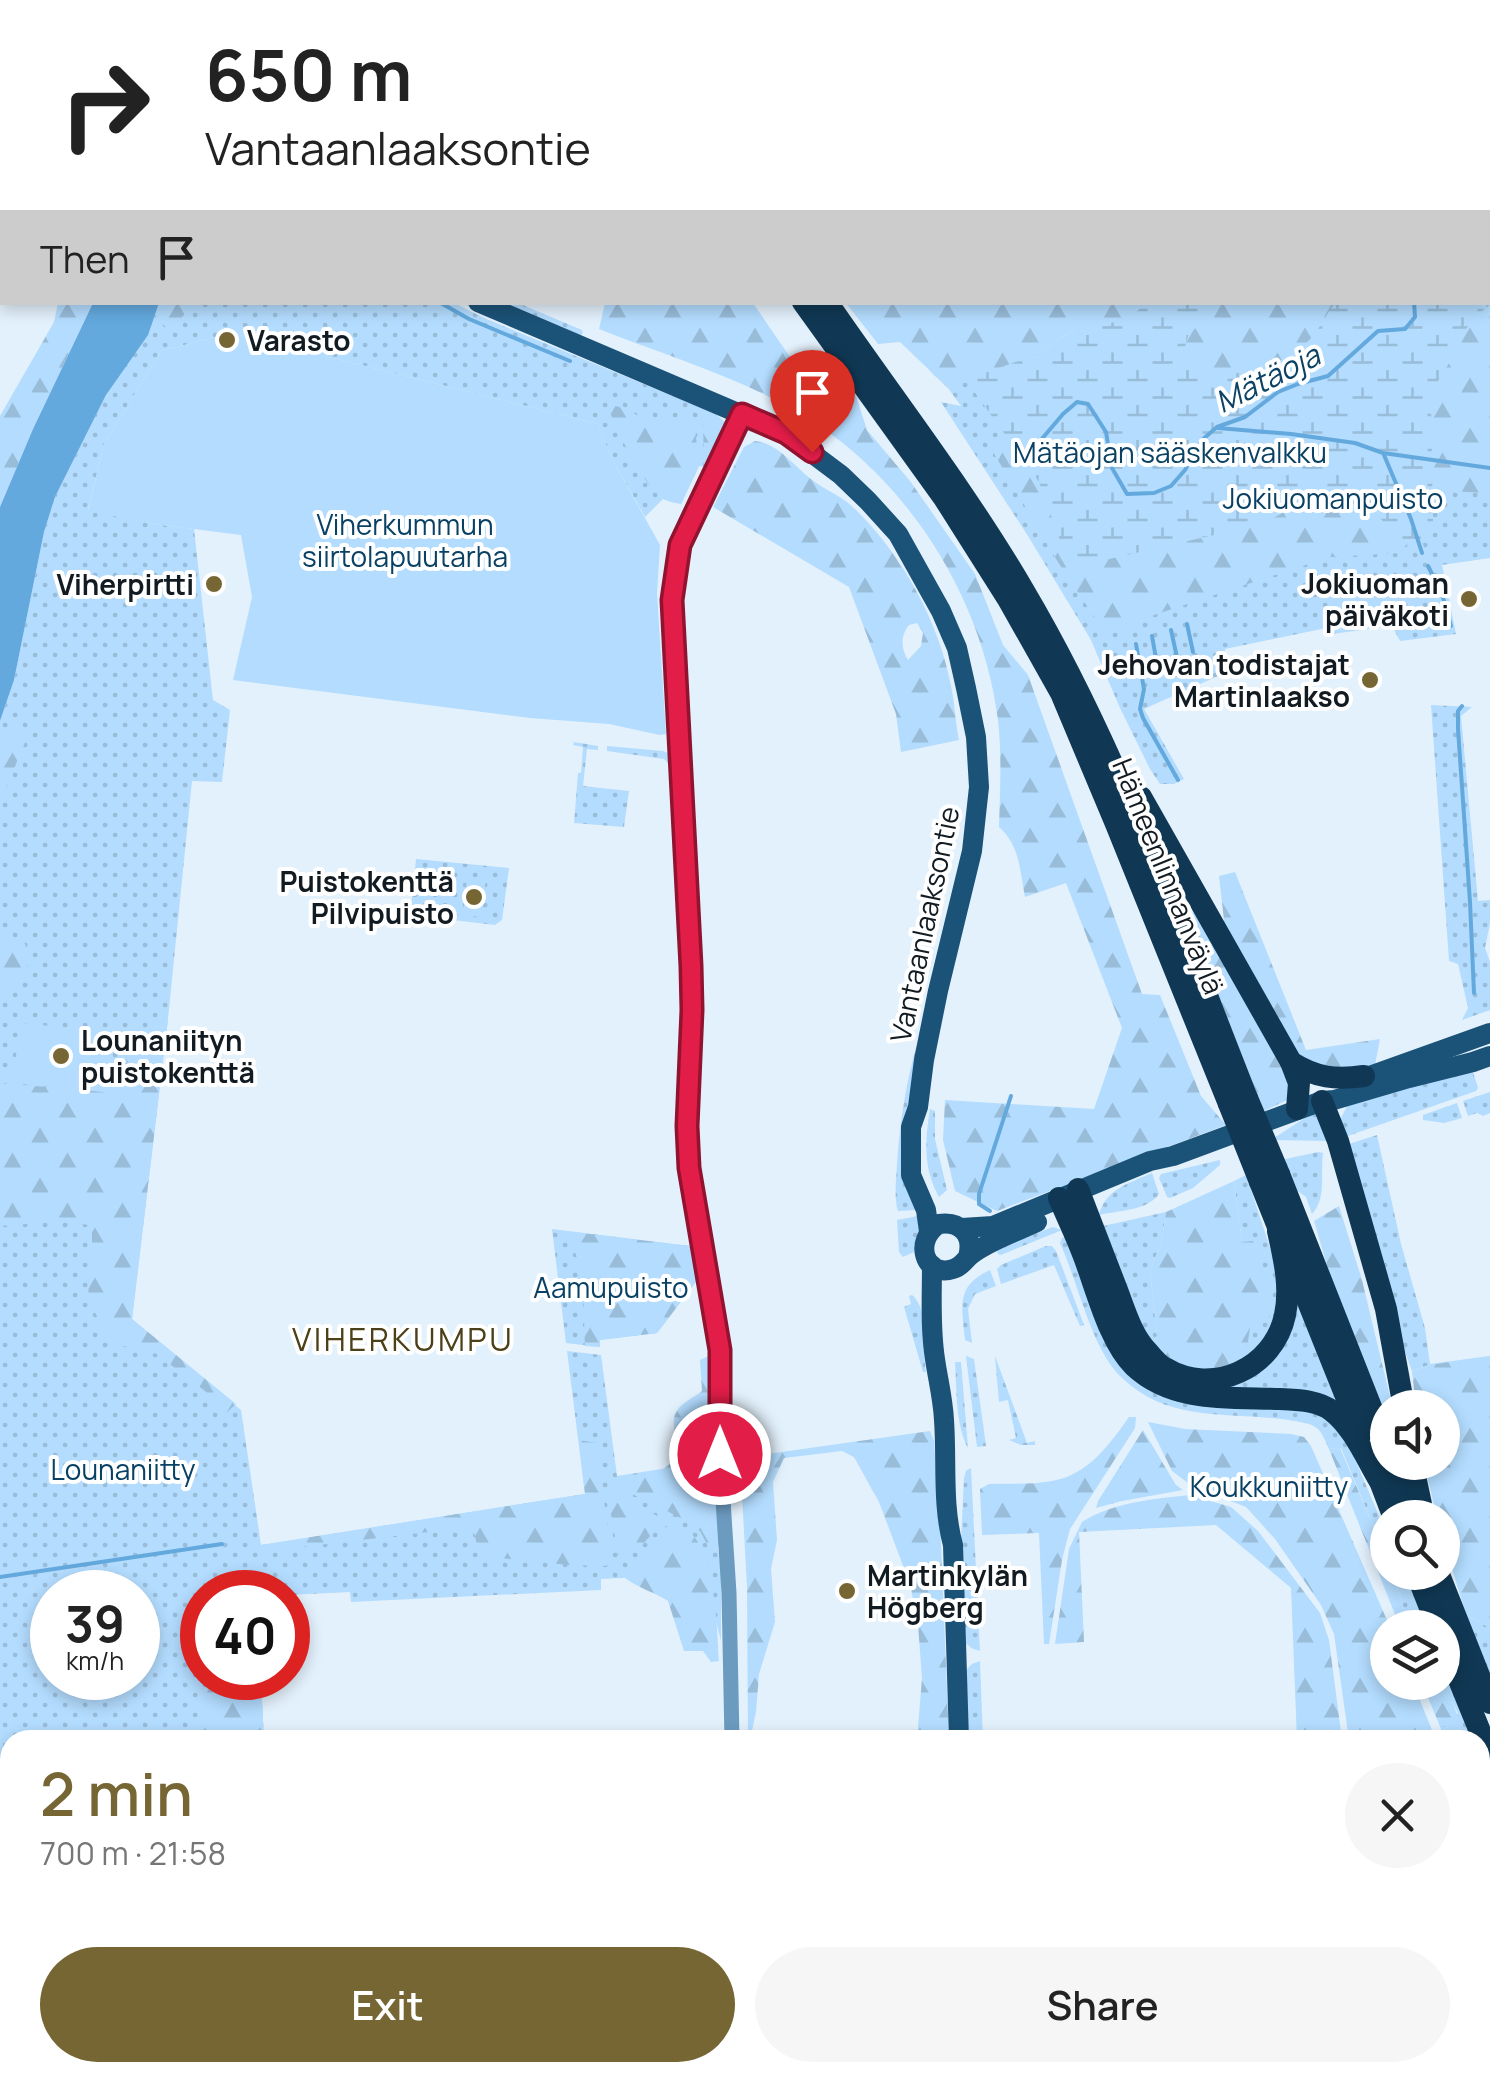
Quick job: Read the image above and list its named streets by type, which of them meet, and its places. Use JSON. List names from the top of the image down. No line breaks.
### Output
{"streets":{"highway":["Hämeenlinnanväylä"],"main road":["Vantaanlaaksontie"]},"districts":["VIHERKUMPU"],"water":["Mätäoja"],"parks":["Mätäojan sääskenvalkku","Jokiuomanpuisto","Viherkummun siirtolapuutarha","Aamupuisto","Lounaniitty","Koukkuniitty"],"places":["Varasto","Viherpirtti","Jokiuoman päiväkoti","Jehovan todistajat Martinlaakso","Puistokenttä Pilvipuisto","Lounaniityn puistokenttä","Martinkylän Högberg"],"page":{"turn":["650 m","Vantaanlaaksontie"],"then":"Then","speed":"39 km/h","limit":"40","heading":["2 min","700 m · 21:58"],"buttons":["Exit","Share"]}}
